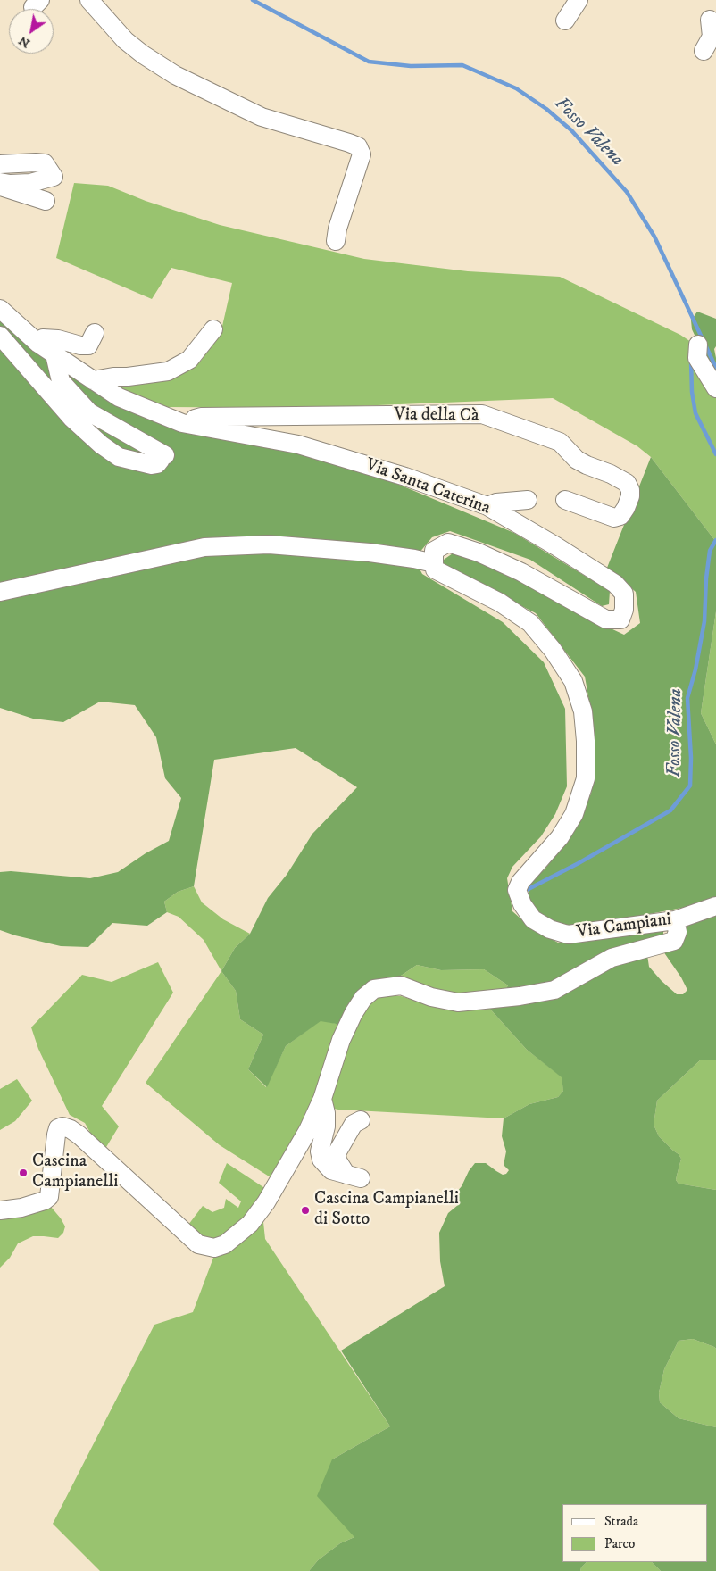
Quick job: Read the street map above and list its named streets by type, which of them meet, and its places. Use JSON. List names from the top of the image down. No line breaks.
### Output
{"streets":{"street":["Via della Cà","Via Santa Caterina","Via Campiani"]},"crossings":[["Via della Cà","Via Santa Caterina"],["Via Santa Caterina","Via Campiani"]],"water":["Fosso Valena"],"places":["Cascina Campianelli","Cascina Campianelli di Sotto"],"legend":["Strada","Parco"],"north":"bottom left"}
